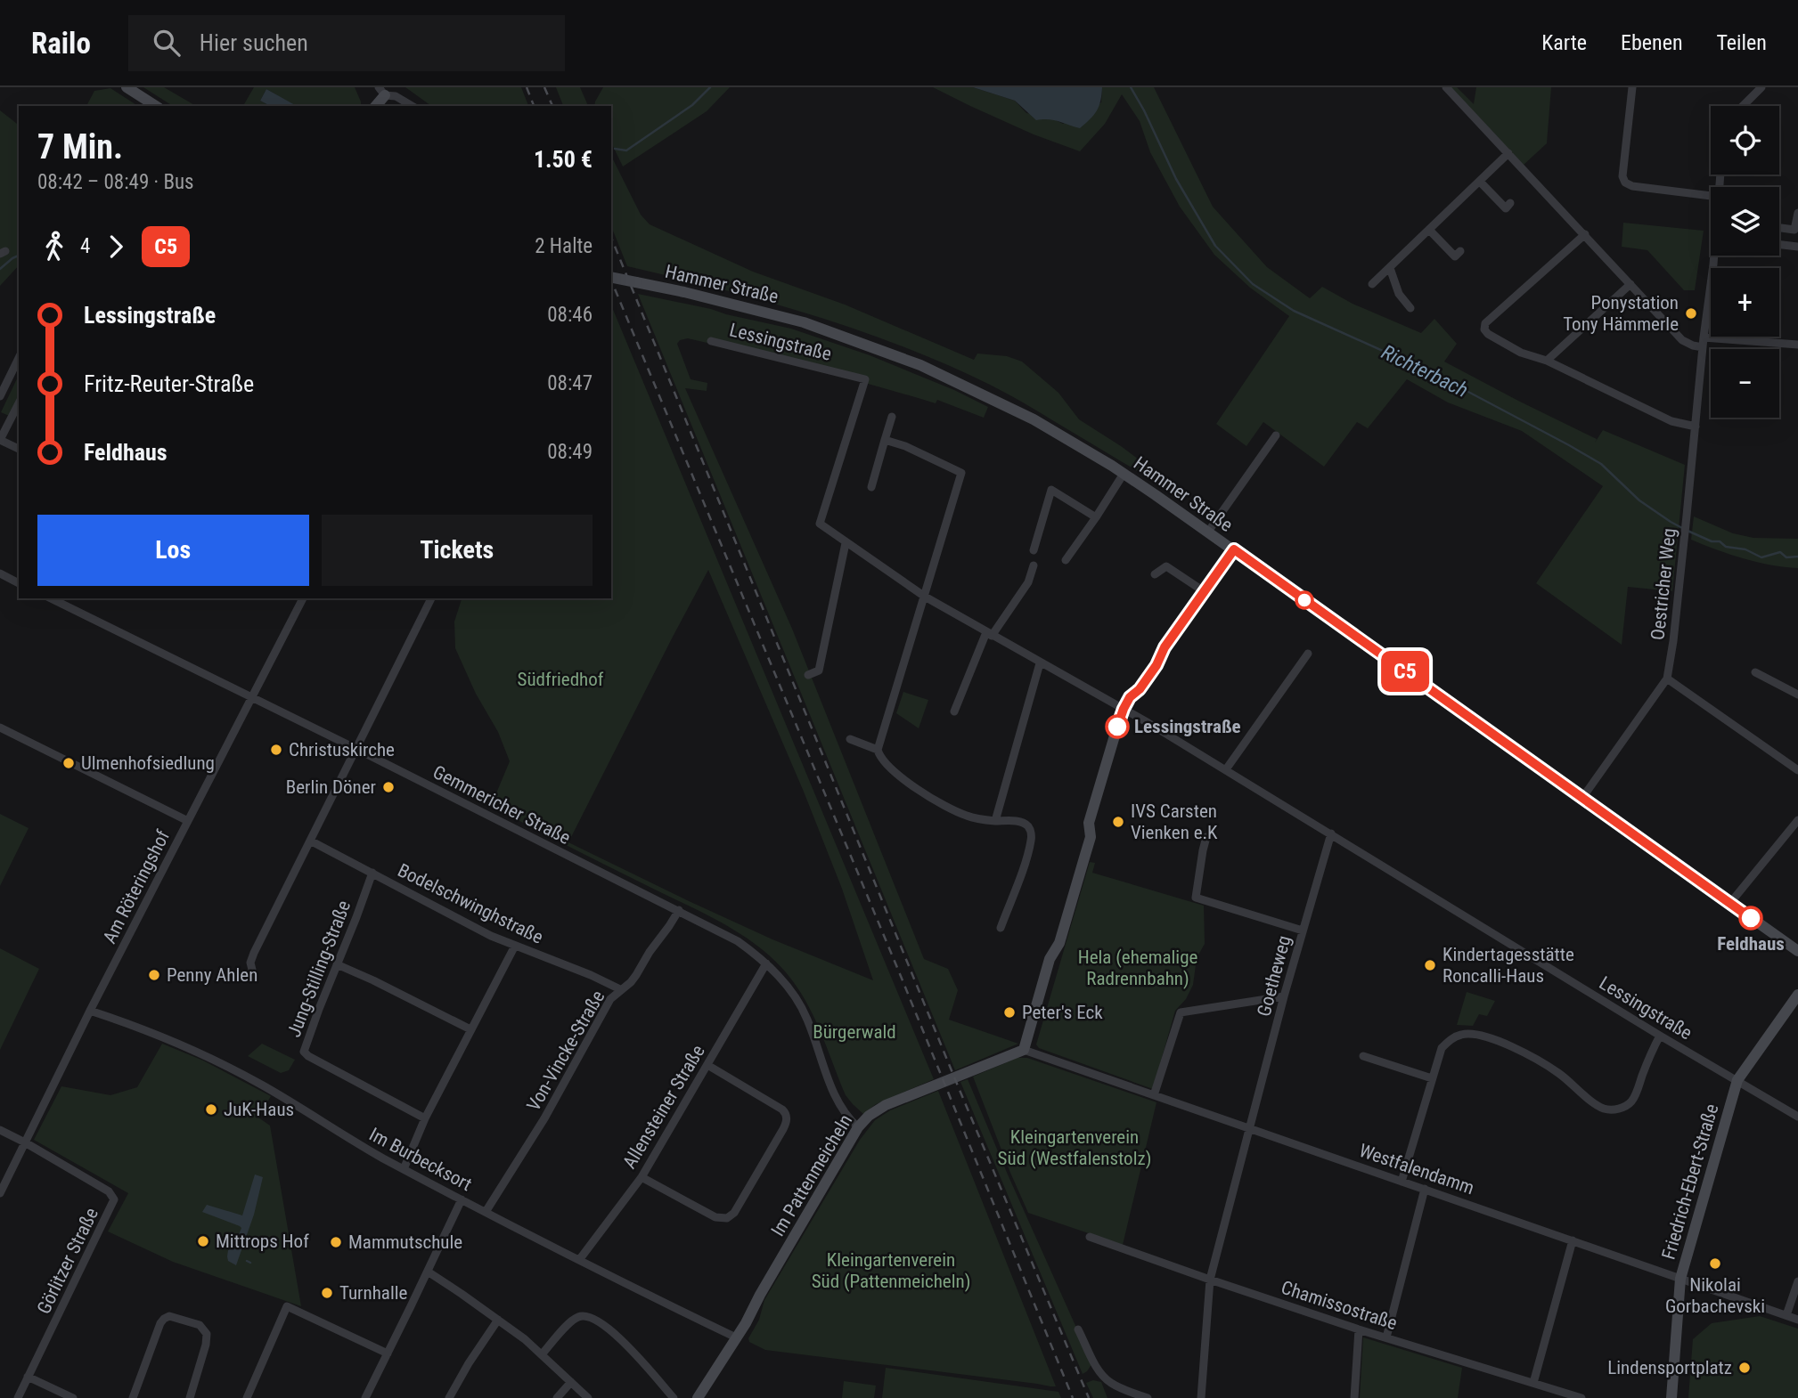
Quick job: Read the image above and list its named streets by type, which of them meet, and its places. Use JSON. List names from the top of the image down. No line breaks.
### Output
{"streets":{"street":["Hammer Straße","Lessingstraße","Oestricher Weg","Gemmericher Straße","Am Röteringshof","Bodelschwinghstraße","Jung-Stilling-Straße","Goetheweg","Von-Vincke-Straße","Allensteiner Straße","Im Burbecksort","Westfalendamm","Im Pattenmeicheln","Friedrich-Ebert-Straße","Görlitzer Straße","Chamissostraße"]},"crossings":[["Hammer Straße","Oestricher Weg"],["Lessingstraße","Goetheweg"],["Lessingstraße","Friedrich-Ebert-Straße"],["Gemmericher Straße","Am Röteringshof"],["Gemmericher Straße","Von-Vincke-Straße"],["Gemmericher Straße","Allensteiner Straße"],["Gemmericher Straße","Im Pattenmeicheln"],["Am Röteringshof","Im Burbecksort"],["Am Röteringshof","Görlitzer Straße"],["Bodelschwinghstraße","Jung-Stilling-Straße"],["Bodelschwinghstraße","Von-Vincke-Straße"],["Goetheweg","Westfalendamm"],["Goetheweg","Chamissostraße"],["Von-Vincke-Straße","Im Burbecksort"],["Allensteiner Straße","Im Burbecksort"],["Im Burbecksort","Im Pattenmeicheln"],["Westfalendamm","Im Pattenmeicheln"],["Westfalendamm","Friedrich-Ebert-Straße"]],"water":["Richterbach"],"parks":["Südfriedhof","Hela (ehemalige Radrennbahn)","Bürgerwald","Kleingartenverein Süd (Westfalenstolz)","Kleingartenverein Süd (Pattenmeicheln)"],"places":["Ponystation Tony Hämmerle","Lessingstraße","Christuskirche","Ulmenhofsiedlung","Berlin Döner","IVS Carsten Vienken e.K","Feldhaus","Kindertagesstätte Roncalli-Haus","Penny Ahlen","Peter's Eck","JuK-Haus","Mittrops Hof","Mammutschule","Nikolai Gorbachevski","Turnhalle","Lindensportplatz"],"lines":["bus line C5"],"page":{"header":"Railo","search":"Hier suchen","nav":["Karte","Ebenen","Teilen"],"on_map":"C5","map_buttons":["+","−"],"heading":["7 Min.","08:42 – 08:49 · Bus","1.50 €"],"legs":["4","C5","2 Halte"],"list":[{"name":"Lessingstraße","value":"08:46"},{"name":"Fritz-Reuter-Straße","value":"08:47"},{"name":"Feldhaus","value":"08:49"}],"buttons":["Los","Tickets"]}}
